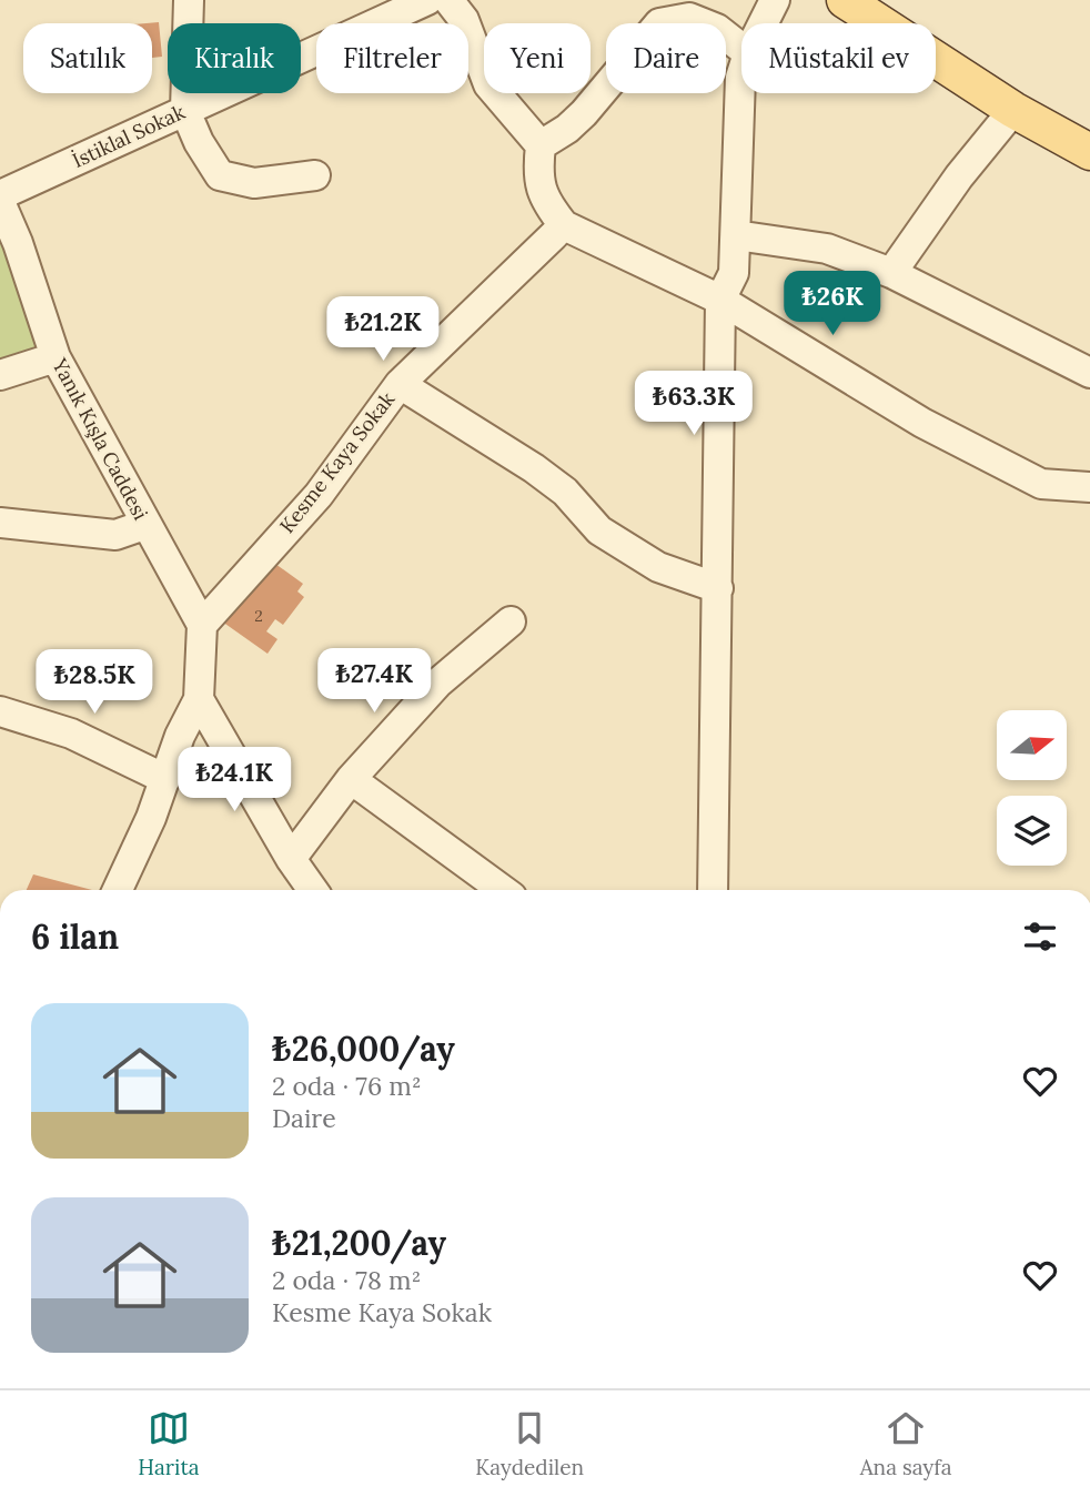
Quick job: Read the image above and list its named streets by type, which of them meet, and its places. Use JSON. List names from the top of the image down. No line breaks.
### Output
{"streets":{"street":["İstiklal Sokak","Yanık Kışla Caddesi","Kesme Kaya Sokak"]},"crossings":[["İstiklal Sokak","Yanık Kışla Caddesi"],["Yanık Kışla Caddesi","Kesme Kaya Sokak"]],"house_numbers":["2"],"north":"right","page":{"chip":["Satılık","Kiralık","Filtreler","Yeni","Daire","Müstakil ev"],"price":["₺26K","₺21.2K","₺63.3K","₺27.4K","₺28.5K","₺24.1K"],"heading":"6 ilan","list":[{"name":"₺26,000/ay","note":"2 oda · 76 m² · Daire"},{"name":"₺21,200/ay","note":"2 oda · 78 m² · Kesme Kaya Sokak"}],"tabs":["Harita","Kaydedilen","Ana sayfa"]}}
